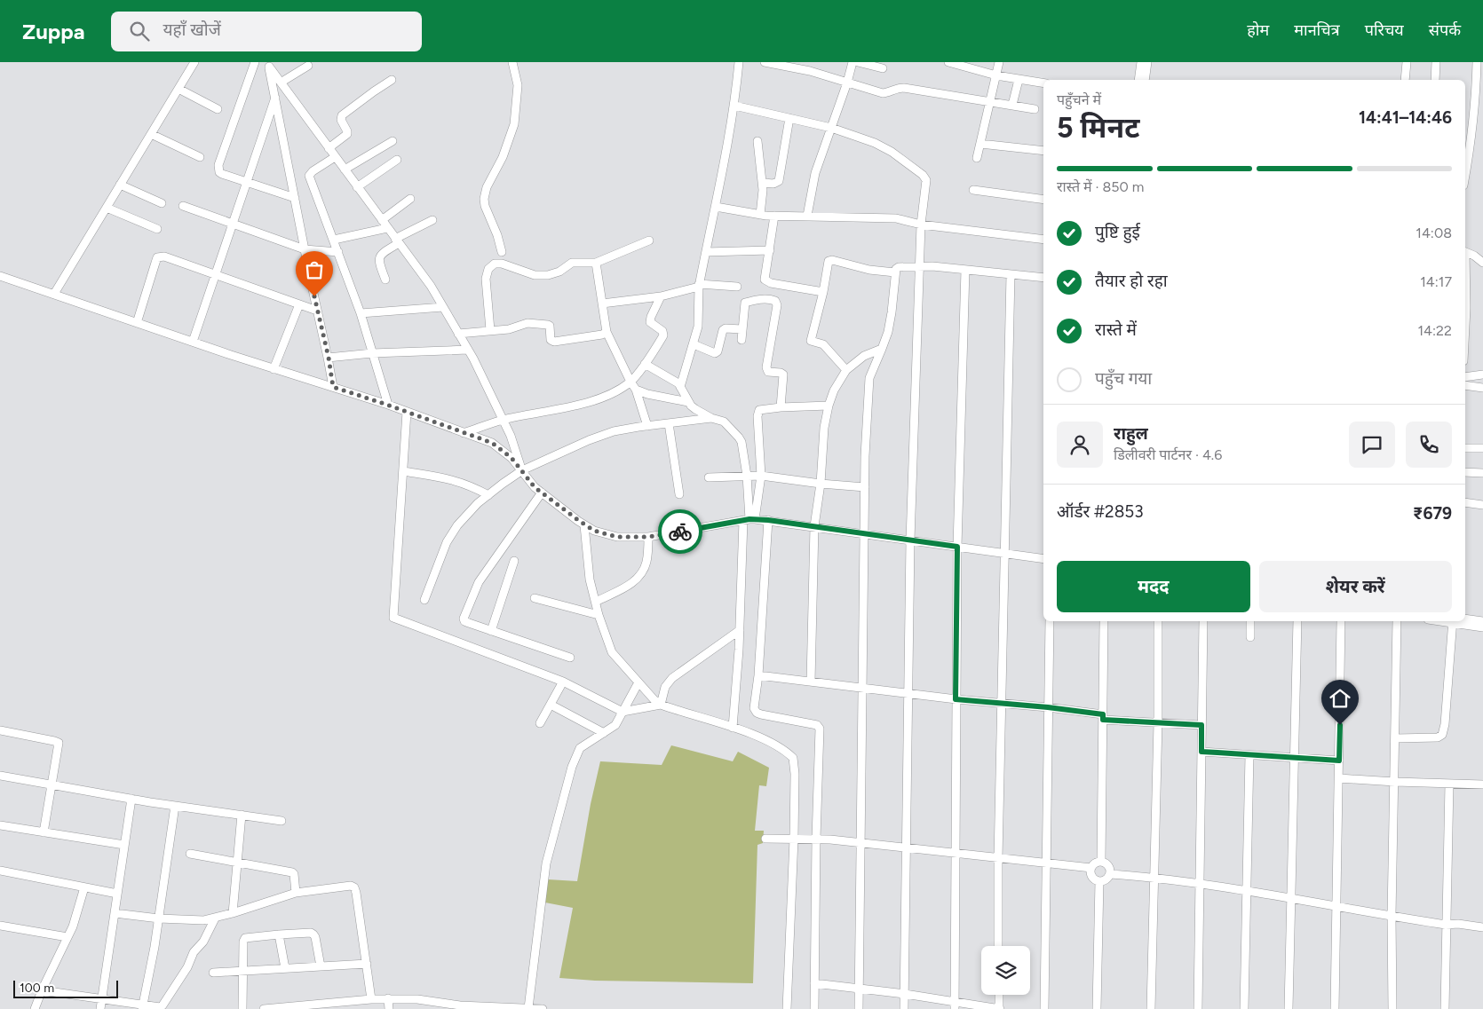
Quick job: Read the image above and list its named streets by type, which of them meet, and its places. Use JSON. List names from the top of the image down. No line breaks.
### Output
{"scale_bar":"100 m","page":{"header":"Zuppa","search":"यहाँ खोजें","nav":["होम","मानचित्र","परिचय","संपर्क"],"heading":["5 मिनट","पहुँचने में","14:41–14:46"],"panel":["राहुल","डिलीवरी पार्टनर · 4.6","ऑर्डर #2853","₹679"],"bar":"रास्ते में · 850 m","list":[["पुष्टि हुई","14:08"],["तैयार हो रहा","14:17"],["रास्ते में","14:22"],"पहुँच गया"],"buttons":["मदद","शेयर करें"],"scale":"100 m"}}
